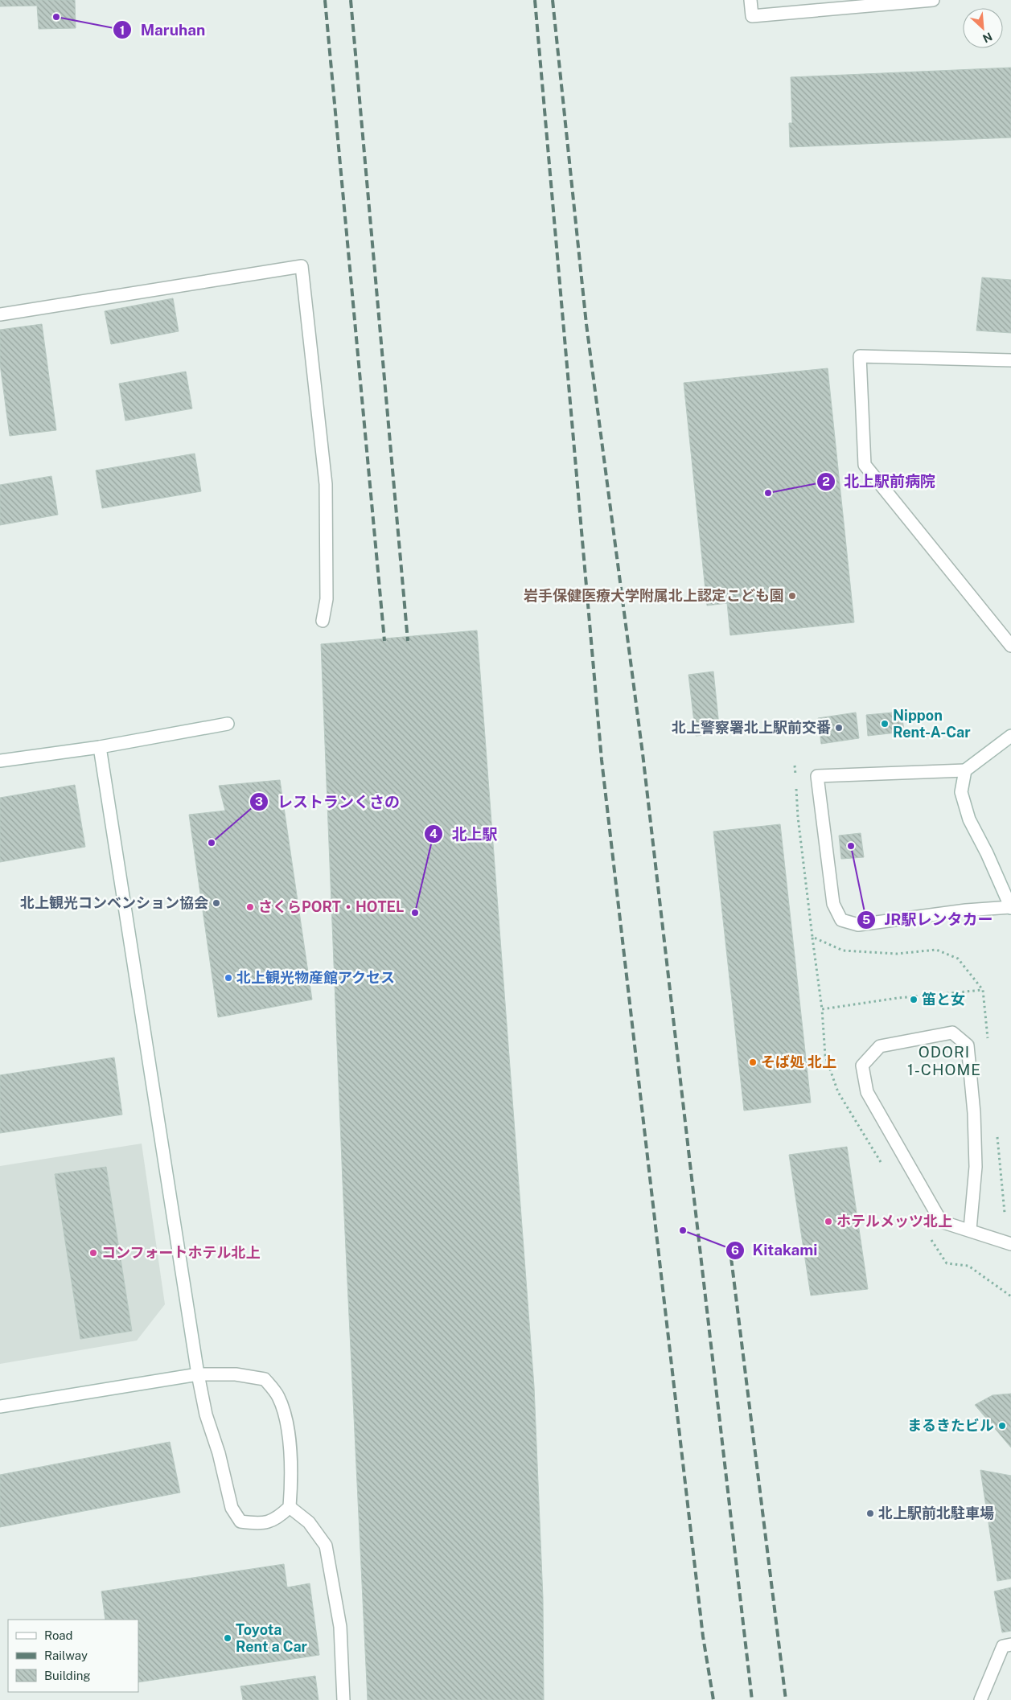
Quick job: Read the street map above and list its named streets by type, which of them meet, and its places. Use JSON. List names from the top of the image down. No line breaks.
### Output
{"districts":["ODORI 1-CHOME"],"places":["Maruhan","北上駅前病院","岩手保健医療大学附属北上認定こども園","Nippon Rent-A-Car","北上警察署北上駅前交番","レストランくさの","JR駅レンタカー","北上観光コンベンション協会","さくらPORT・HOTEL","北上駅","北上観光物産館アクセス","笛と女","そば処 北上","ホテルメッツ北上","Kitakami","コンフォートホテル北上","まるきたビル","北上駅前北駐車場","Toyota Rent a Car"],"legend":["Road","Railway","Building"],"north":"bottom right"}
